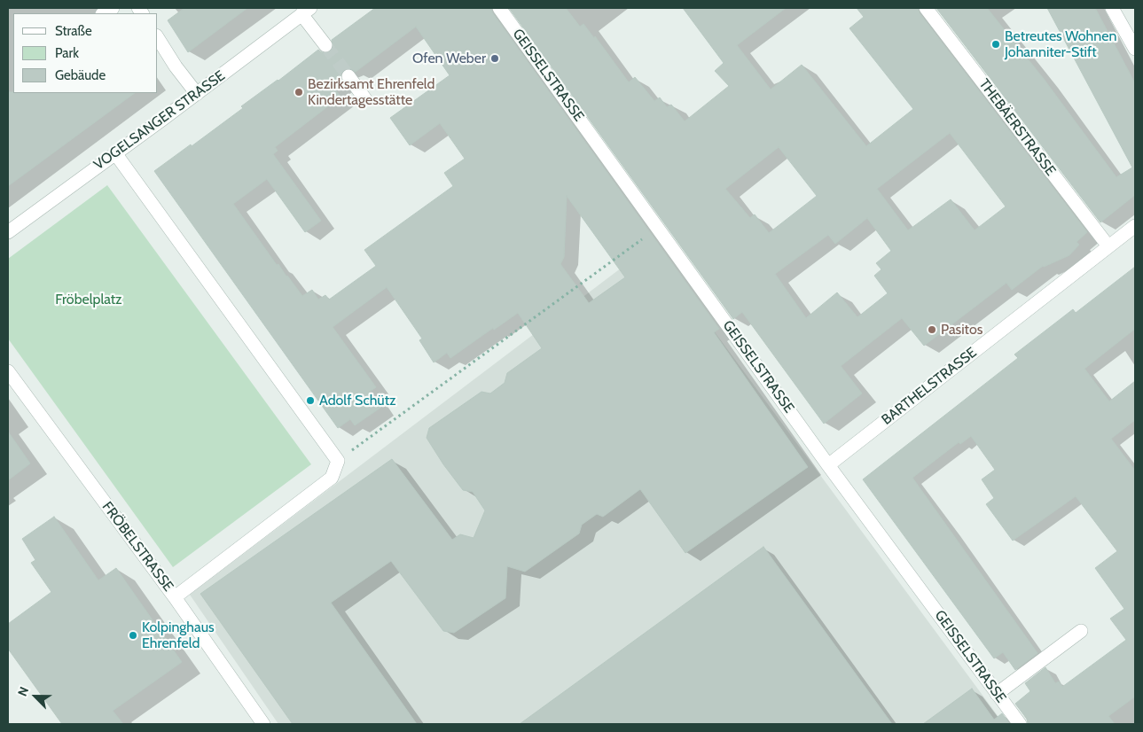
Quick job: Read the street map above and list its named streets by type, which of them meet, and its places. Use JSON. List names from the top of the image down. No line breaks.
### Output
{"streets":{"street":["GEISSELSTRASSE","VOGELSANGER STRASSE","THEBÄERSTRASSE","BARTHELSTRASSE","FRÖBELSTRASSE"]},"crossings":[["GEISSELSTRASSE","BARTHELSTRASSE"],["THEBÄERSTRASSE","BARTHELSTRASSE"]],"parks":["Fröbelplatz"],"places":["Betreutes Wohnen Johanniter-Stift","Ofen Weber","Bezirksamt Ehrenfeld Kindertagesstätte","Pasitos","Adolf Schütz","Kolpinghaus Ehrenfeld"],"legend":["Straße","Park","Gebäude"],"north":"top left"}
